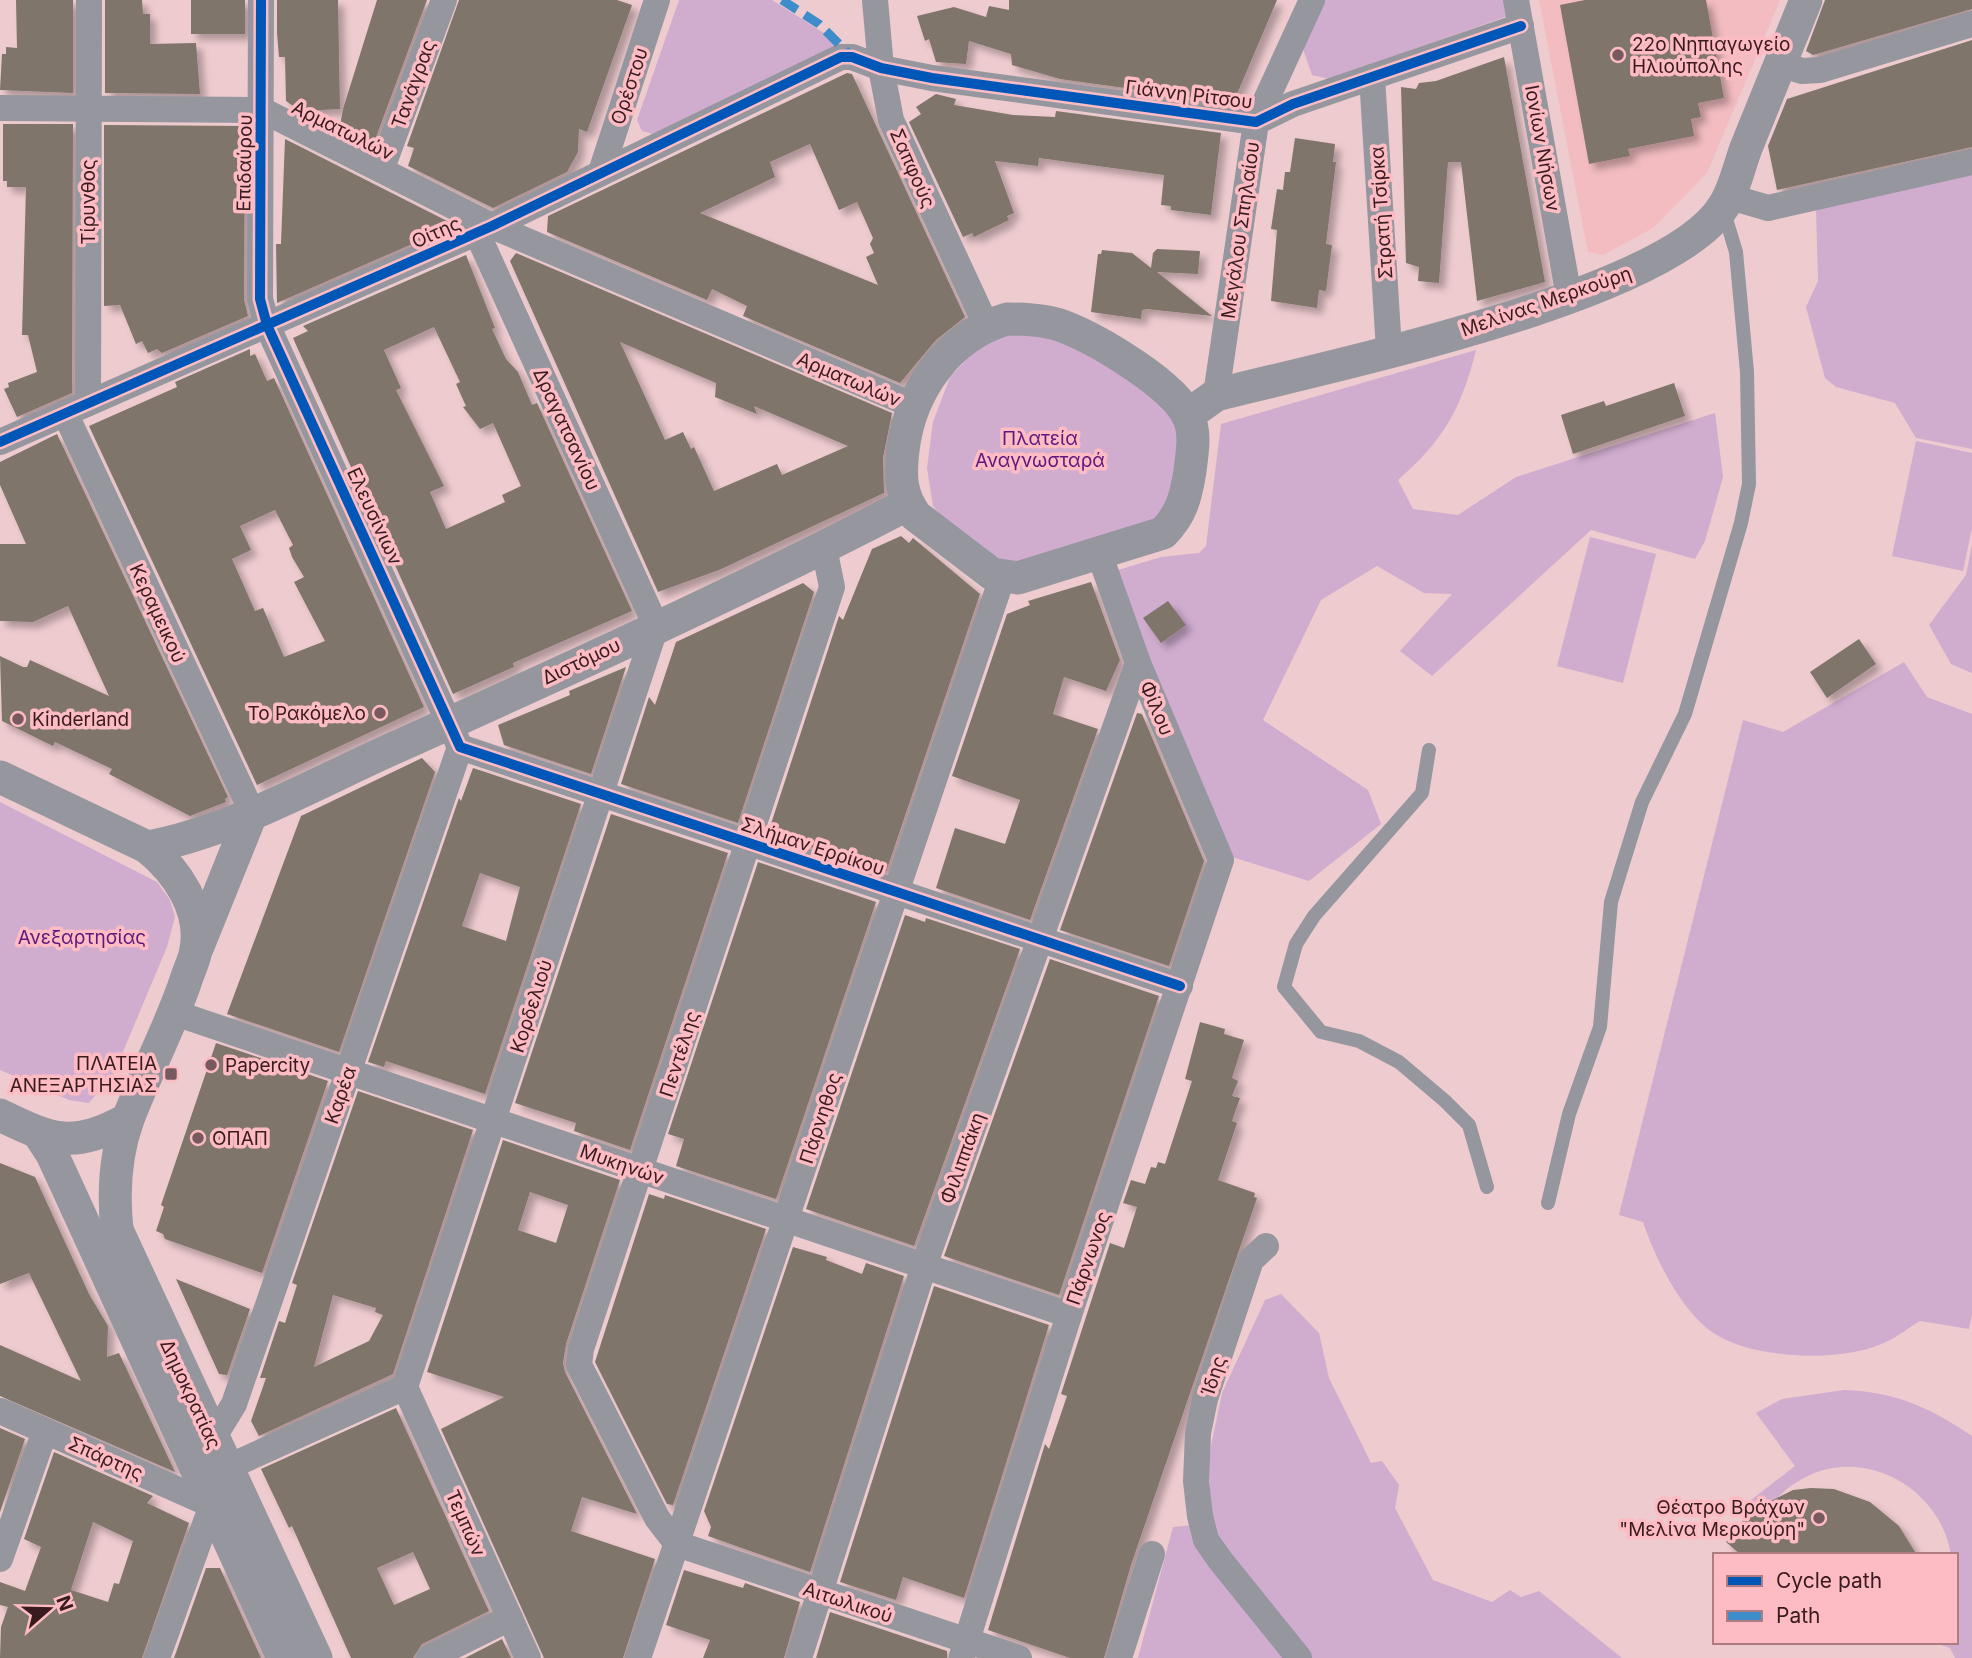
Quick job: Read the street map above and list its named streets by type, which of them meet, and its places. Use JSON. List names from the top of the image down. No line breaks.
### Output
{"streets":{"street":["Τανάγρας","Ορέστου","Γιάννη Ρίτσου","Αρματωλών","Ιονίων Νήσων","Επιδαύρου","Σαπφούς","Τίρυνθος","Στρατή Τσίρκα","Μεγάλου Σπηλαίου","Οίτης","Μελίνας Μερκούρη","Δραγατσανίου","Ελευσίνιων","Κεραµεικού","Διστόμου","Φίλου","Σλήμαν Ερρίκου","Κορδελιού","Πεντέλης","Καρέα","Πάρνηθος","Φιλιππάκη","Μυκηνών","Πάρνωνος","Ίδης","Δημοκρατίας","Σπάρτης","Τεμπών","Αιτωλικού"]},"crossings":[["Τανάγρας","Αρματωλών"],["Ορέστου","Οίτης"],["Γιάννη Ρίτσου","Ιονίων Νήσων"],["Γιάννη Ρίτσου","Σαπφούς"],["Γιάννη Ρίτσου","Στρατή Τσίρκα"],["Γιάννη Ρίτσου","Μεγάλου Σπηλαίου"],["Γιάννη Ρίτσου","Οίτης"],["Αρματωλών","Επιδαύρου"],["Αρματωλών","Τίρυνθος"],["Αρματωλών","Οίτης"],["Αρματωλών","Δραγατσανίου"],["Ιονίων Νήσων","Μελίνας Μερκούρη"],["Επιδαύρου","Οίτης"],["Επιδαύρου","Ελευσίνιων"],["Σαπφούς","Οίτης"],["Τίρυνθος","Οίτης"],["Τίρυνθος","Κεραµεικού"],["Στρατή Τσίρκα","Μελίνας Μερκούρη"],["Μεγάλου Σπηλαίου","Μελίνας Μερκούρη"],["Οίτης","Δραγατσανίου"],["Οίτης","Ελευσίνιων"],["Οίτης","Κεραµεικού"],["Δραγατσανίου","Διστόμου"],["Δραγατσανίου","Κορδελιού"],["Ελευσίνιων","Διστόμου"],["Ελευσίνιων","Σλήμαν Ερρίκου"],["Ελευσίνιων","Καρέα"],["Κεραµεικού","Διστόμου"],["Διστόμου","Σλήμαν Ερρίκου"],["Διστόμου","Κορδελιού"],["Διστόμου","Πεντέλης"],["Διστόμου","Καρέα"],["Φίλου","Φιλιππάκη"],["Φίλου","Πάρνωνος"],["Σλήμαν Ερρίκου","Κορδελιού"],["Σλήμαν Ερρίκου","Πεντέλης"],["Σλήμαν Ερρίκου","Καρέα"],["Σλήμαν Ερρίκου","Πάρνηθος"],["Σλήμαν Ερρίκου","Φιλιππάκη"],["Σλήμαν Ερρίκου","Πάρνωνος"],["Κορδελιού","Μυκηνών"],["Κορδελιού","Τεμπών"],["Πεντέλης","Πάρνηθος"],["Πεντέλης","Μυκηνών"],["Πεντέλης","Αιτωλικού"],["Καρέα","Μυκηνών"],["Καρέα","Δημοκρατίας"],["Πάρνηθος","Μυκηνών"],["Πάρνηθος","Αιτωλικού"],["Φιλιππάκη","Μυκηνών"],["Φιλιππάκη","Αιτωλικού"],["Μυκηνών","Πάρνωνος"],["Μυκηνών","Δημοκρατίας"],["Πάρνωνος","Αιτωλικού"],["Δημοκρατίας","Σπάρτης"]],"parks":["Πλατεία Αναγνωσταρά","Ανεξαρτησίας"],"places":{"other":["22ο Νηπιαγωγείο Ηλιούπολης","Το Ρακόμελο","Kinderland","Papercity","ΟΠΑΠ","Θέατρο Βράχων \"Μελίνα Μερκούρη\""],"transit":["ΠΛΑΤΕΙΑ ΑΝΕΞΑΡΤΗΣΙΑΣ"]},"legend":["Cycle path","Path"],"north":"right"}
